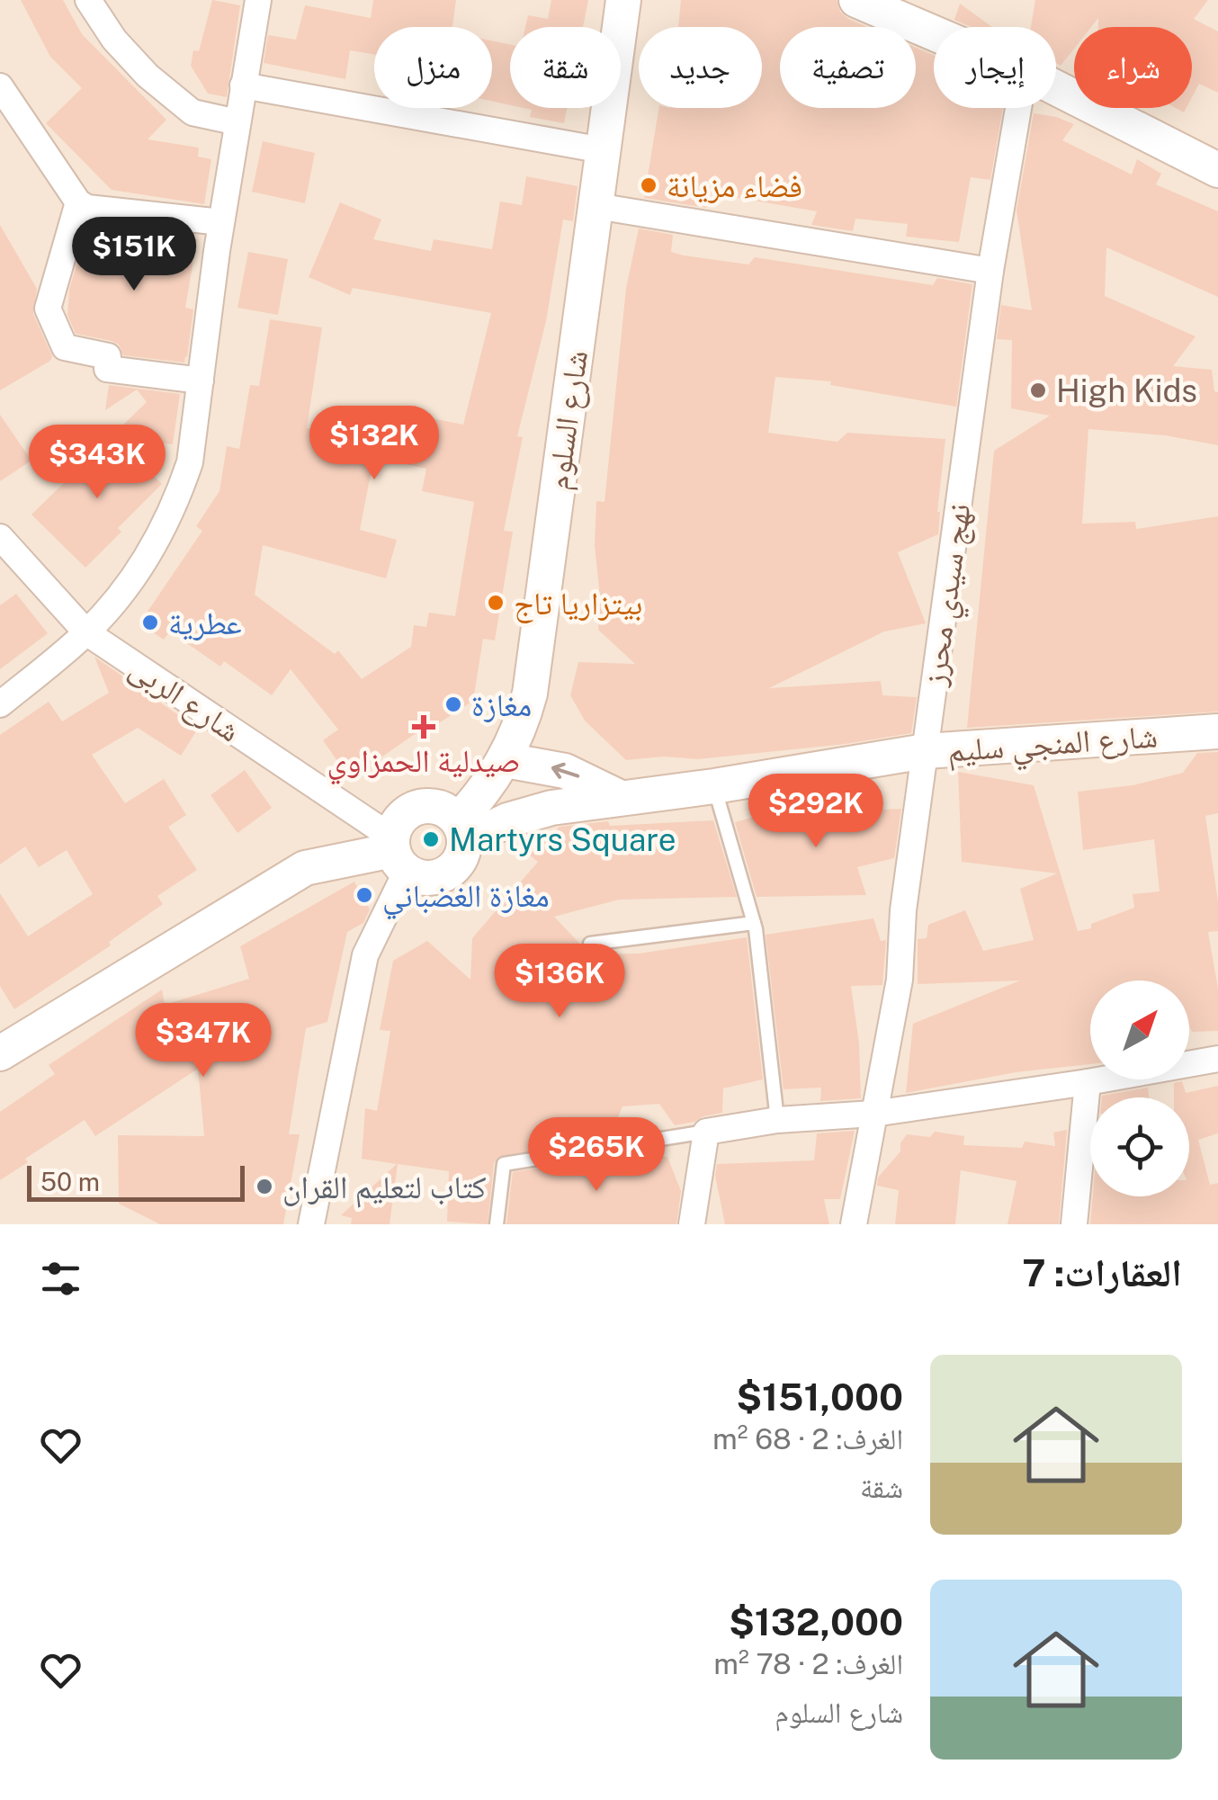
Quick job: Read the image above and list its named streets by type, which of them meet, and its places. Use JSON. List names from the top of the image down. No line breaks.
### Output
{"streets":{"street":["شارع السلوم","نهج سيدي محرز","شارع الربى","شارع المنجي سليم"]},"crossings":[["شارع السلوم","شارع الربى"],["شارع السلوم","شارع المنجي سليم"],["نهج سيدي محرز","شارع المنجي سليم"],["شارع الربى","شارع المنجي سليم"]],"places":{"other":["فضاء مزيانة","High Kids","بيتزاريا تاج","عطرية","مغازة","Martyrs Square","مغازة الغضباني","كتاب لتعليم القران"],"health":["صيدلية الحمزاوي"]},"scale_bar":"50 m","north":"top right","page":{"chip":["شراء","إيجار","تصفية","جديد","شقة","منزل"],"price":["$151K","$132K","$343K","$292K","$136K","$347K","$265K"],"scale":"50 m","heading":"العقارات: 7","list":[{"name":"$151,000","note":"الغرف: 2 · 68 m² · شقة"},{"name":"$132,000","note":"الغرف: 2 · 78 m² · شارع السلوم"}]}}
